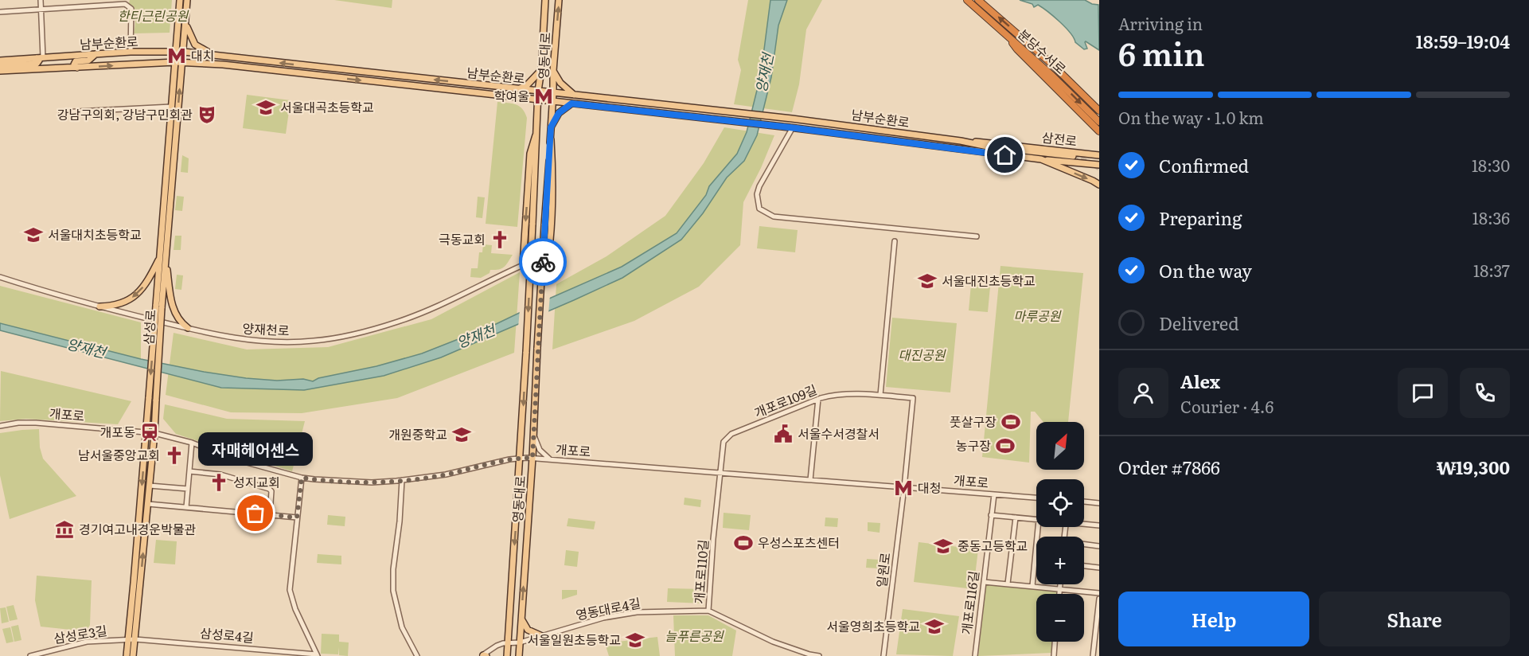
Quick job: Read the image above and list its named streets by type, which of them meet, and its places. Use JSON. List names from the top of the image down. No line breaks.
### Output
{"streets":{"highway":["분당수서로"],"main road":["남부순환로","영동대로","삼전로","삼성로"],"street":["양재천로","개포로109길","개포로","일원로","개포로110길","개포로116길","영동대로4길","삼성로3길","삼성로4길"]},"crossings":[["남부순환로","영동대로"],["남부순환로","삼전로"],["남부순환로","삼성로"],["영동대로","개포로"],["영동대로","영동대로4길"],["삼성로","개포로"],["삼성로","삼성로3길"],["삼성로","삼성로4길"],["개포로109길","개포로"],["개포로109길","일원로"],["개포로109길","개포로110길"],["개포로","일원로"],["개포로","개포로110길"],["개포로","개포로116길"],["개포로110길","영동대로4길"],["삼성로3길","삼성로4길"]],"water":["양재천"],"parks":["한티근린공원","마루공원","대진공원","늘푸른공원"],"places":{"metro station":["대치","학여울","대청"],"school or university":["서울대곡초등학교","서울대치초등학교","서울대진초등학교","개원중학교","중동고등학교","서울영희초등학교","서울일원초등학교"],"theatre":["강남구의회, 강남구민회관"],"church":["극동교회","남서울중앙교회","성지교회"],"sports":["풋살구장","농구장","우성스포츠센터"],"station":["개포동"],"public building":["서울수서경찰서"],"other":["자매헤어센스"],"museum":["경기여고내경운박물관"]},"north":"top right","page":{"heading":["6 min","Arriving in","18:59–19:04"],"panel":["Alex","Courier · 4.6","Order #7866","₩19,300"],"bar":"On the way · 1.0 km","list":[["Confirmed","18:30"],["Preparing","18:36"],["On the way","18:37"],"Delivered"],"map_buttons":["+","−"],"bubble":"자매헤어센스","buttons":["Help","Share"]}}
